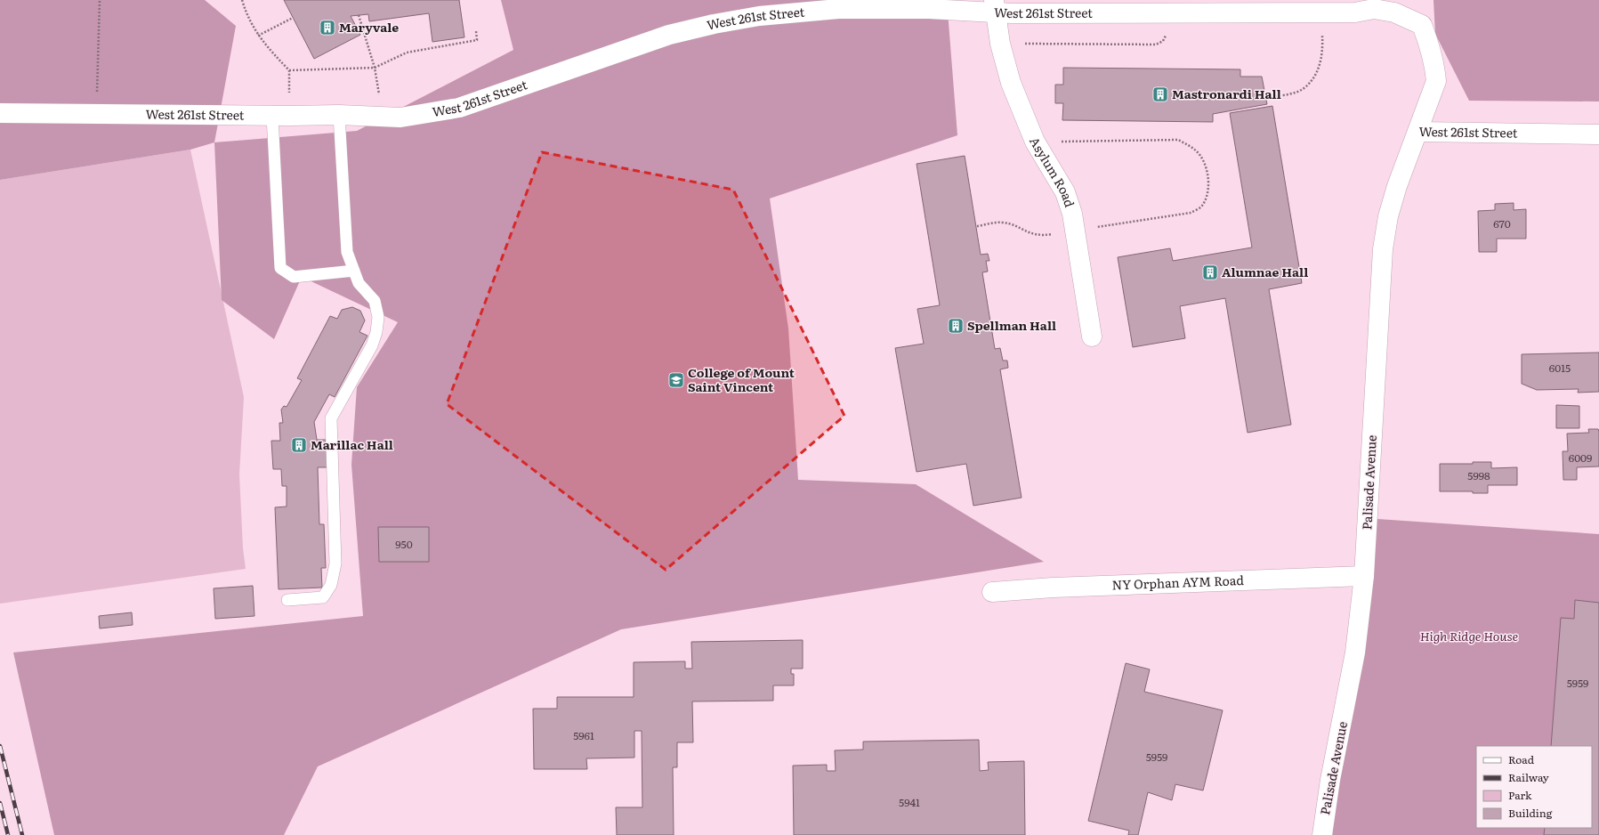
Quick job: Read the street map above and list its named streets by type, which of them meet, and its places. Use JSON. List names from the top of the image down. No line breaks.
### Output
{"streets":{"street":["West 261st Street","Asylum Road","Palisade Avenue","NY Orphan AYM Road"]},"crossings":[["West 261st Street","Asylum Road"],["West 261st Street","Palisade Avenue"],["Palisade Avenue","NY Orphan AYM Road"]],"parks":["High Ridge House"],"places":{"building":["Maryvale","Mastronardi Hall","Alumnae Hall","Spellman Hall","Marillac Hall"],"school or university":["College of Mount Saint Vincent"]},"house_numbers":["670","6015","6009","5998","950","5959","5961","5959","5941"],"legend":["Road","Railway","Park","Building"]}
